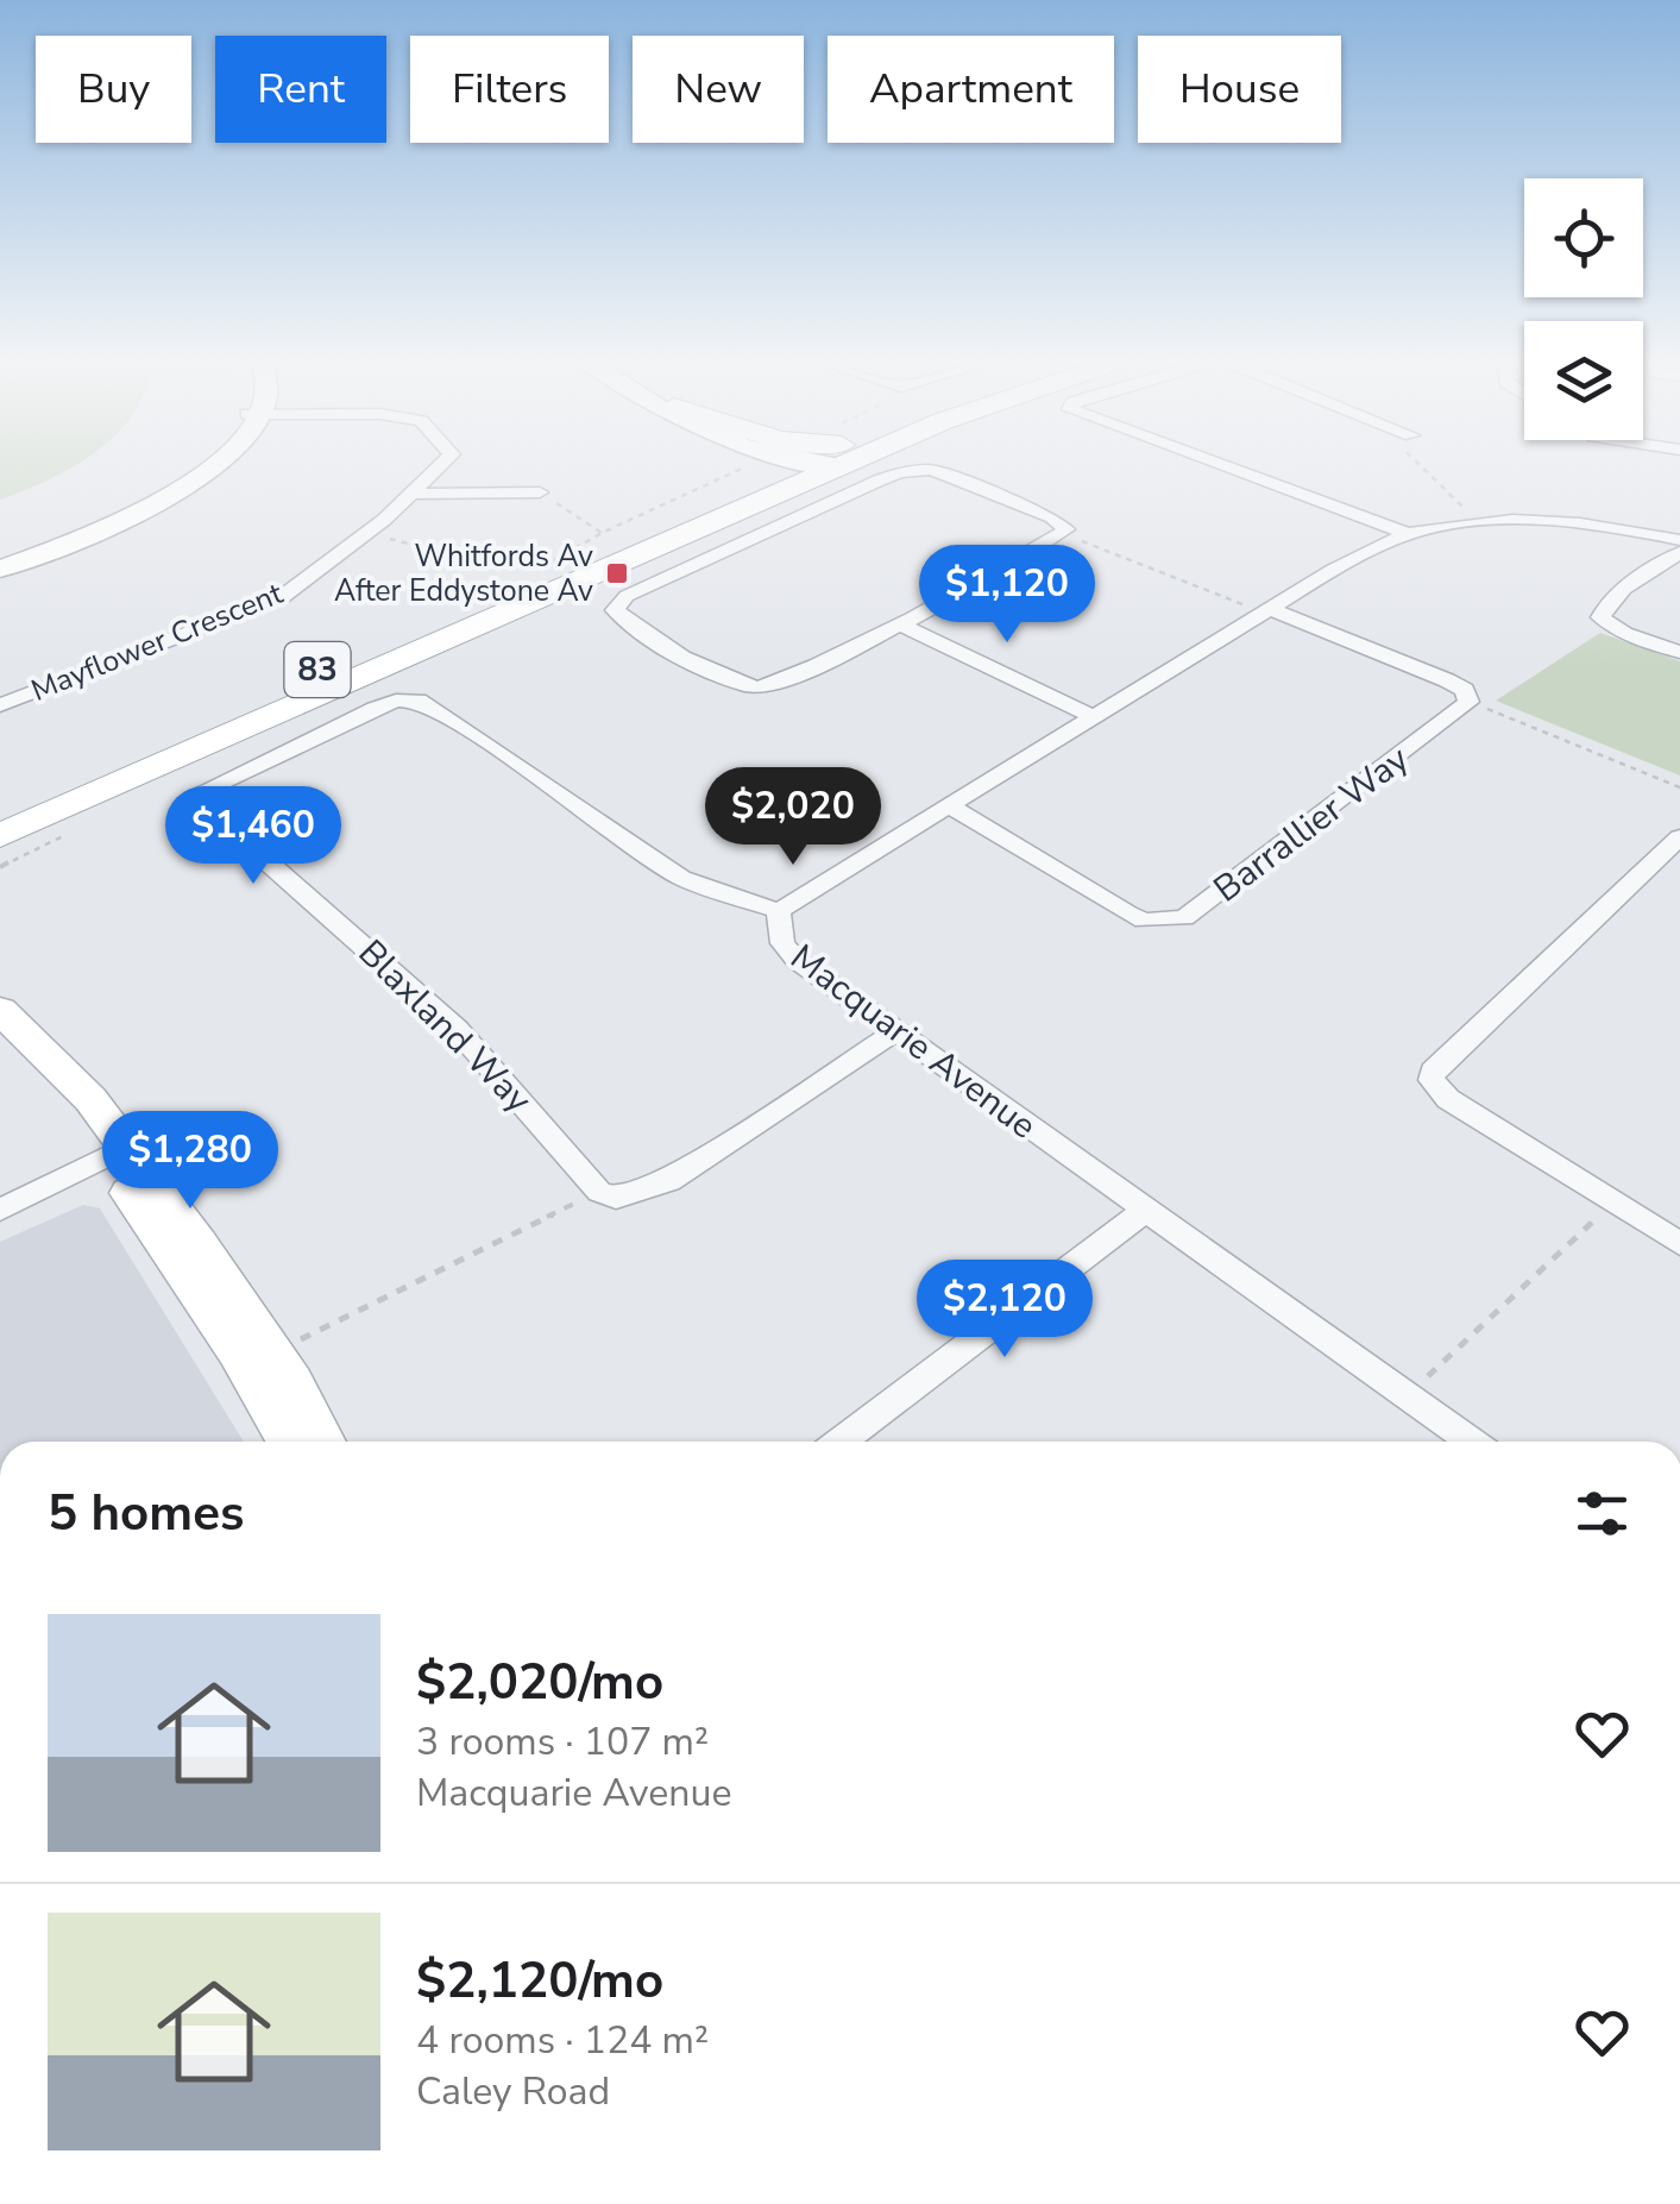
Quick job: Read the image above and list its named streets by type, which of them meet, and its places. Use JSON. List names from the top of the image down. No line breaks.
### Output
{"streets":{"main road":["83"],"street":["Mayflower Crescent","Barrallier Way","Blaxland Way","Macquarie Avenue"]},"crossings":[["Barrallier Way","Macquarie Avenue"],["Blaxland Way","Macquarie Avenue"]],"places":{"transit":["Whitfords Av After Eddystone Av"]},"page":{"chip":["Buy","Rent","Filters","New","Apartment","House"],"price":["$1,120","$2,020","$1,460","$1,280","$2,120"],"heading":"5 homes","list":[{"name":"$2,020/mo","note":"3 rooms · 107 m² · Macquarie Avenue"},{"name":"$2,120/mo","note":"4 rooms · 124 m² · Caley Road"}]}}
